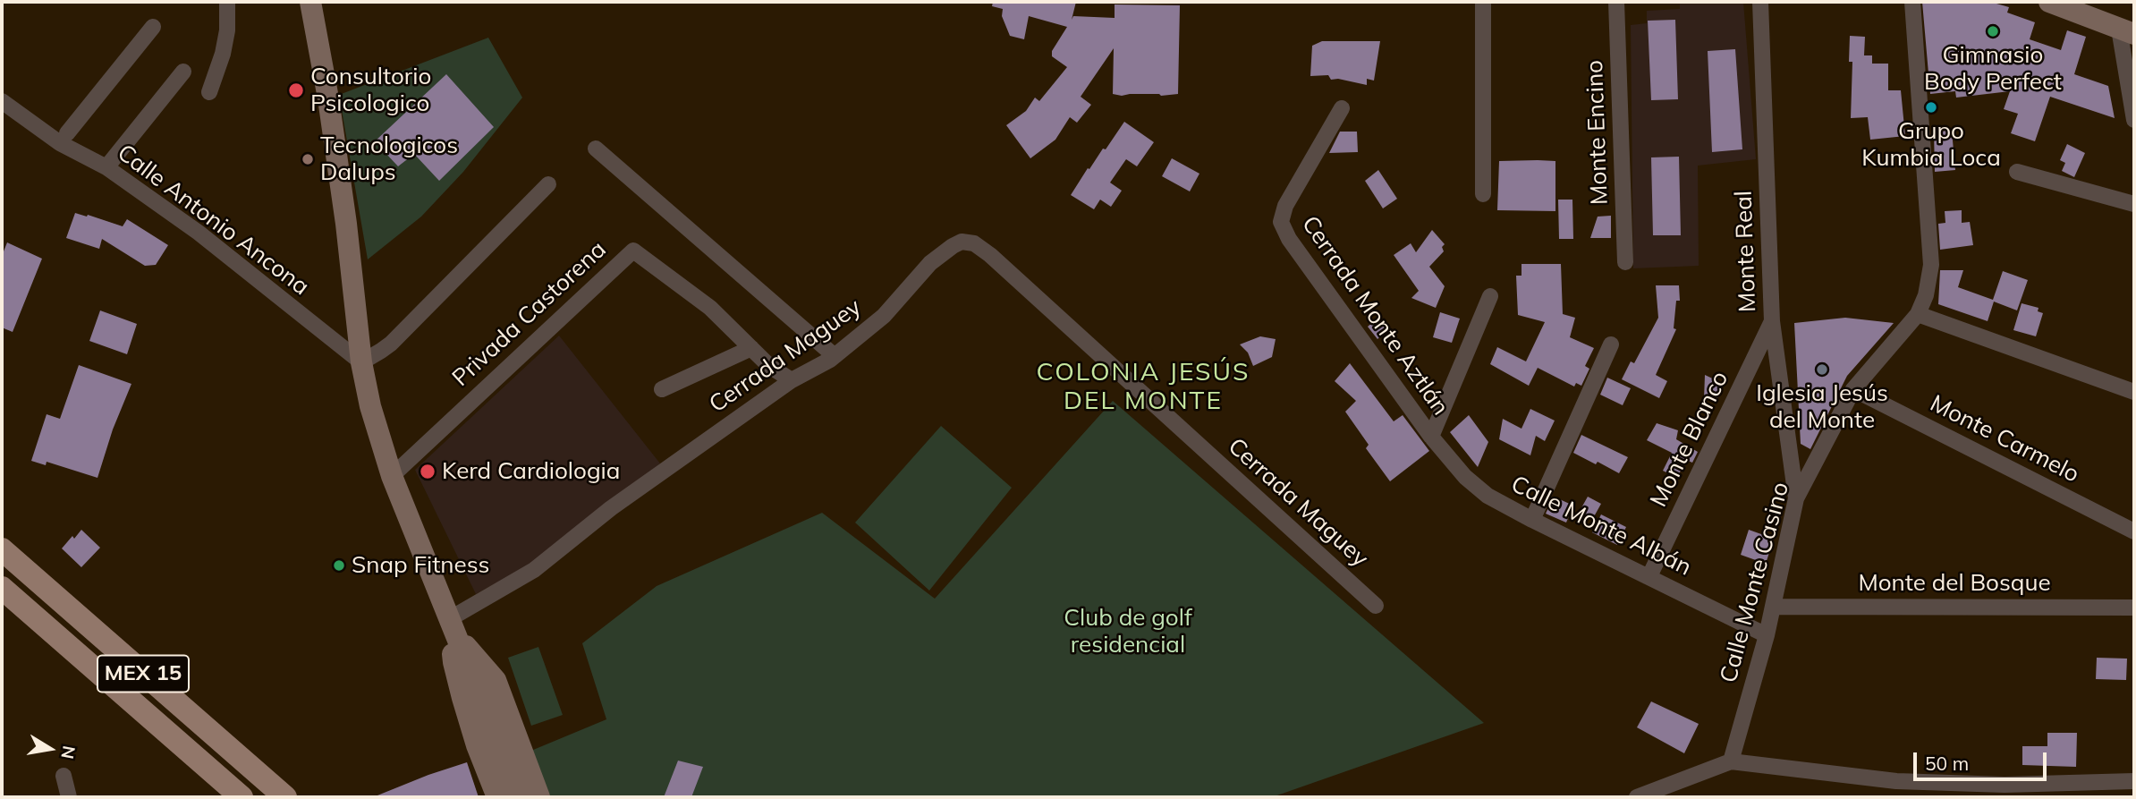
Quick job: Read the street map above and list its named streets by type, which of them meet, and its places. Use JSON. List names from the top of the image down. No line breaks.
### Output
{"streets":{"main road":["MEX 15"],"street":["Monte Encino","Calle Antonio Ancona","Monte Real","Privada Castorena","Cerrada Monte Aztlán","Cerrada Maguey","Monte Blanco","Monte Carmelo","Calle Monte Albán","Calle Monte Casino","Monte del Bosque"]},"crossings":[["Monte Real","Monte Blanco"],["Monte Real","Calle Monte Casino"],["Privada Castorena","Cerrada Maguey"],["Cerrada Monte Aztlán","Calle Monte Albán"],["Monte Blanco","Calle Monte Albán"],["Monte Carmelo","Calle Monte Casino"],["Calle Monte Albán","Calle Monte Casino"],["Calle Monte Casino","Monte del Bosque"]],"districts":["COLONIA JESÚS DEL MONTE"],"parks":["Club de golf residencial"],"places":["Gimnasio Body Perfect","Consultorio Psicologico","Grupo Kumbia Loca","Tecnologicos Dalups","Iglesia Jesús del Monte","Kerd Cardiologia","Snap Fitness"],"scale_bar":"50 m","north":"right"}
